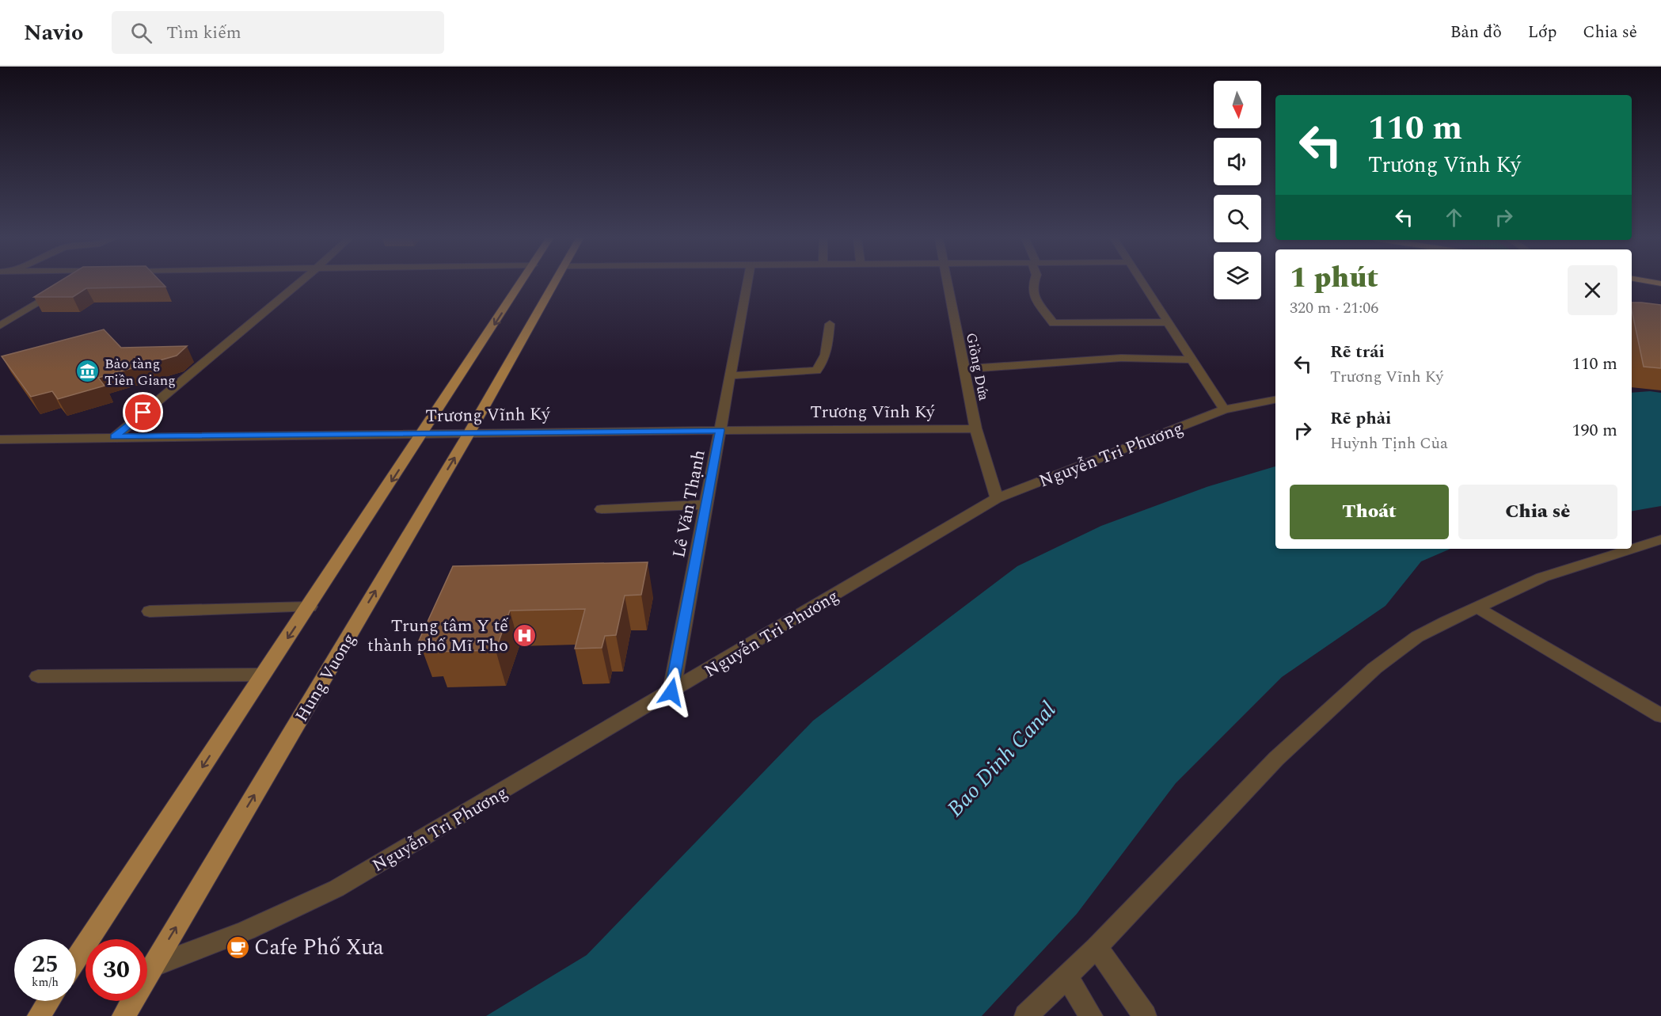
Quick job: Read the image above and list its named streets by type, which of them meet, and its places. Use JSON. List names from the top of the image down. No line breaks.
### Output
{"streets":{"main road":["Hung Vuong"],"street":["Giồng Dứa","Trương Vĩnh Ký","Nguyễn Tri Phương","Lê Văn Thạnh"]},"crossings":[["Giồng Dứa","Trương Vĩnh Ký"],["Giồng Dứa","Nguyễn Tri Phương"],["Trương Vĩnh Ký","Lê Văn Thạnh"],["Trương Vĩnh Ký","Hung Vuong"],["Nguyễn Tri Phương","Lê Văn Thạnh"],["Nguyễn Tri Phương","Hung Vuong"]],"water":["Bao Dinh Canal"],"places":{"museum":["Bảo tàng Tiền Giang"],"hospital":["Trung tâm Y tế thành phố Mĩ Tho"],"cafe":["Cafe Phố Xưa"]},"north":"bottom","page":{"header":"Navio","search":"Tìm kiếm","nav":["Bản đồ","Lớp","Chia sẻ"],"turn":["110 m","Trương Vĩnh Ký"],"heading":["1 phút","320 m · 21:06"],"list":[{"name":"Rẽ trái","note":"Trương Vĩnh Ký","value":"110 m"},{"name":"Rẽ phải","note":"Huỳnh Tịnh Của","value":"190 m"}],"buttons":["Thoát","Chia sẻ"],"speed":"25 km/h","limit":"30"}}
